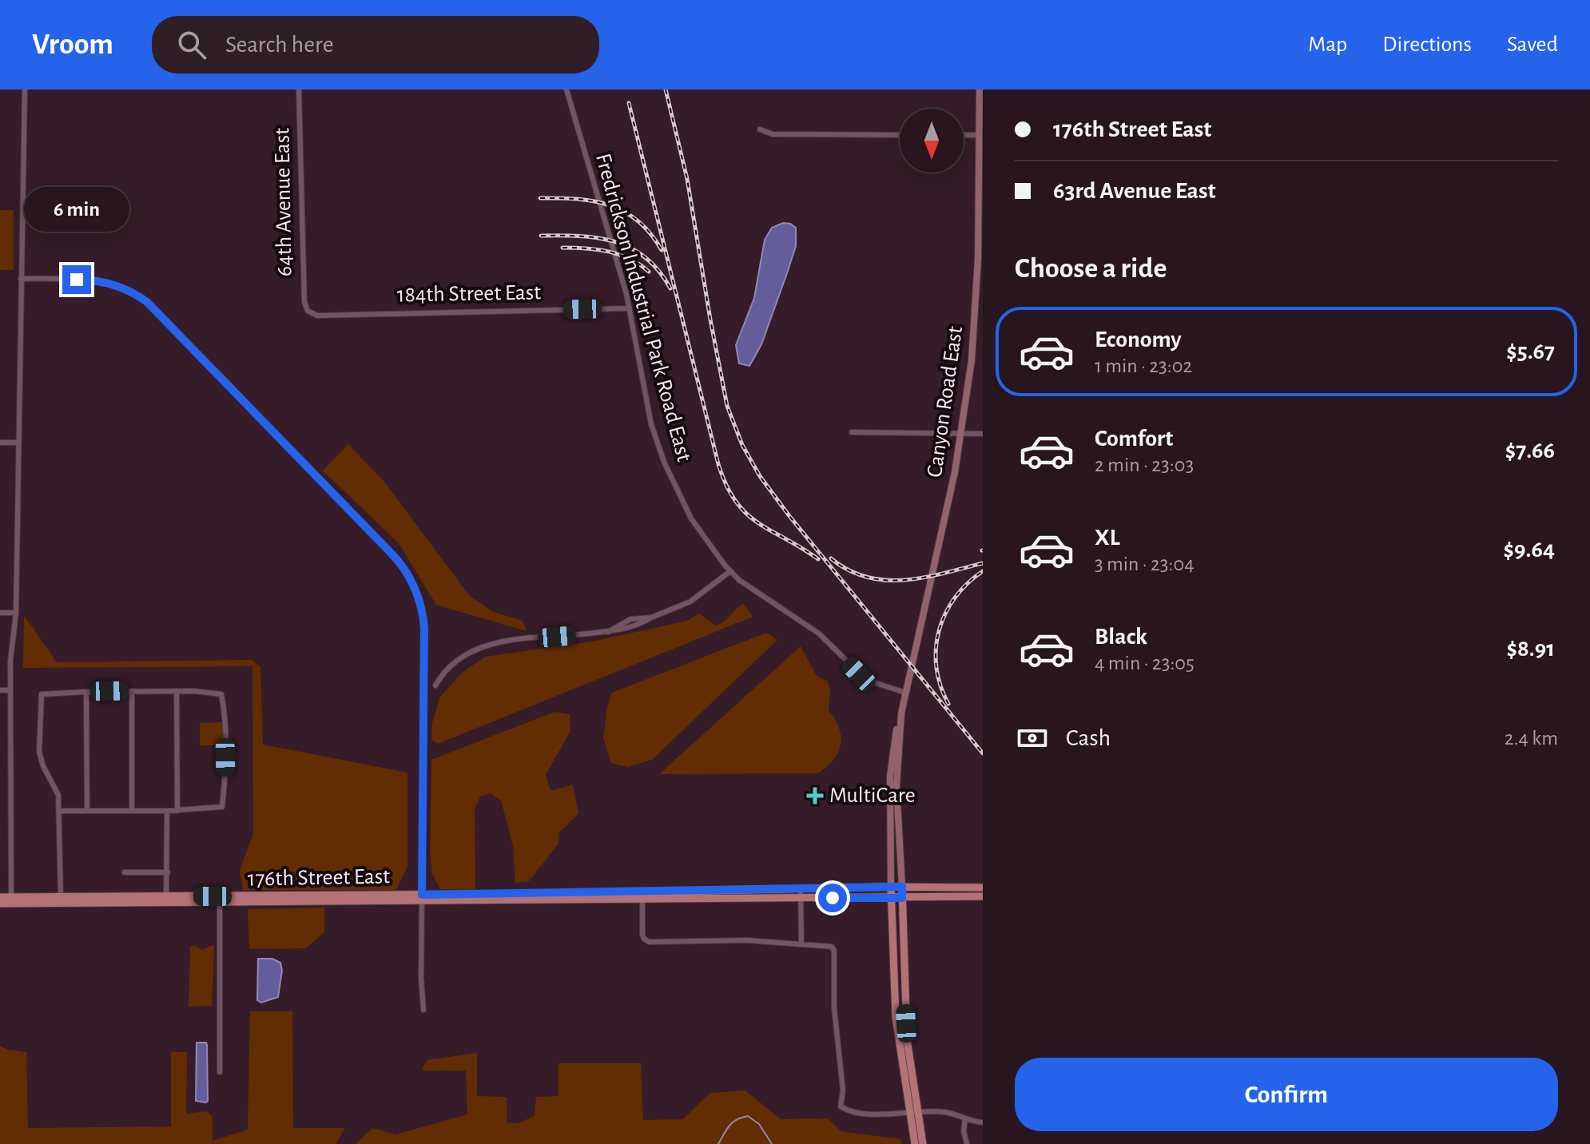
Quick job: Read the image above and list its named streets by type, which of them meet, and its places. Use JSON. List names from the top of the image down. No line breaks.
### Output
{"streets":{"main road":["Canyon Road East","176th Street East"],"street":["64th Avenue East","184th Street East","Fredrickson Industrial Park Road East"]},"crossings":[["64th Avenue East","184th Street East"],["184th Street East","Fredrickson Industrial Park Road East"],["Fredrickson Industrial Park Road East","Canyon Road East"],["Canyon Road East","176th Street East"]],"places":{"health":["MultiCare"]},"north":"bottom","page":{"header":"Vroom","search":"Search here","nav":["Map","Directions","Saved"],"banner":["176th Street East","63rd Avenue East"],"bubble":"6 min","heading":"Choose a ride","list":[{"name":"Economy","note":"1 min · 23:02","value":"$5.67"},{"name":"Comfort","note":"2 min · 23:03","value":"$7.66"},{"name":"XL","note":"3 min · 23:04","value":"$9.64"},{"name":"Black","note":"4 min · 23:05","value":"$8.91"}],"pay":["Cash","2.4 km"],"buttons":"Confirm"}}
